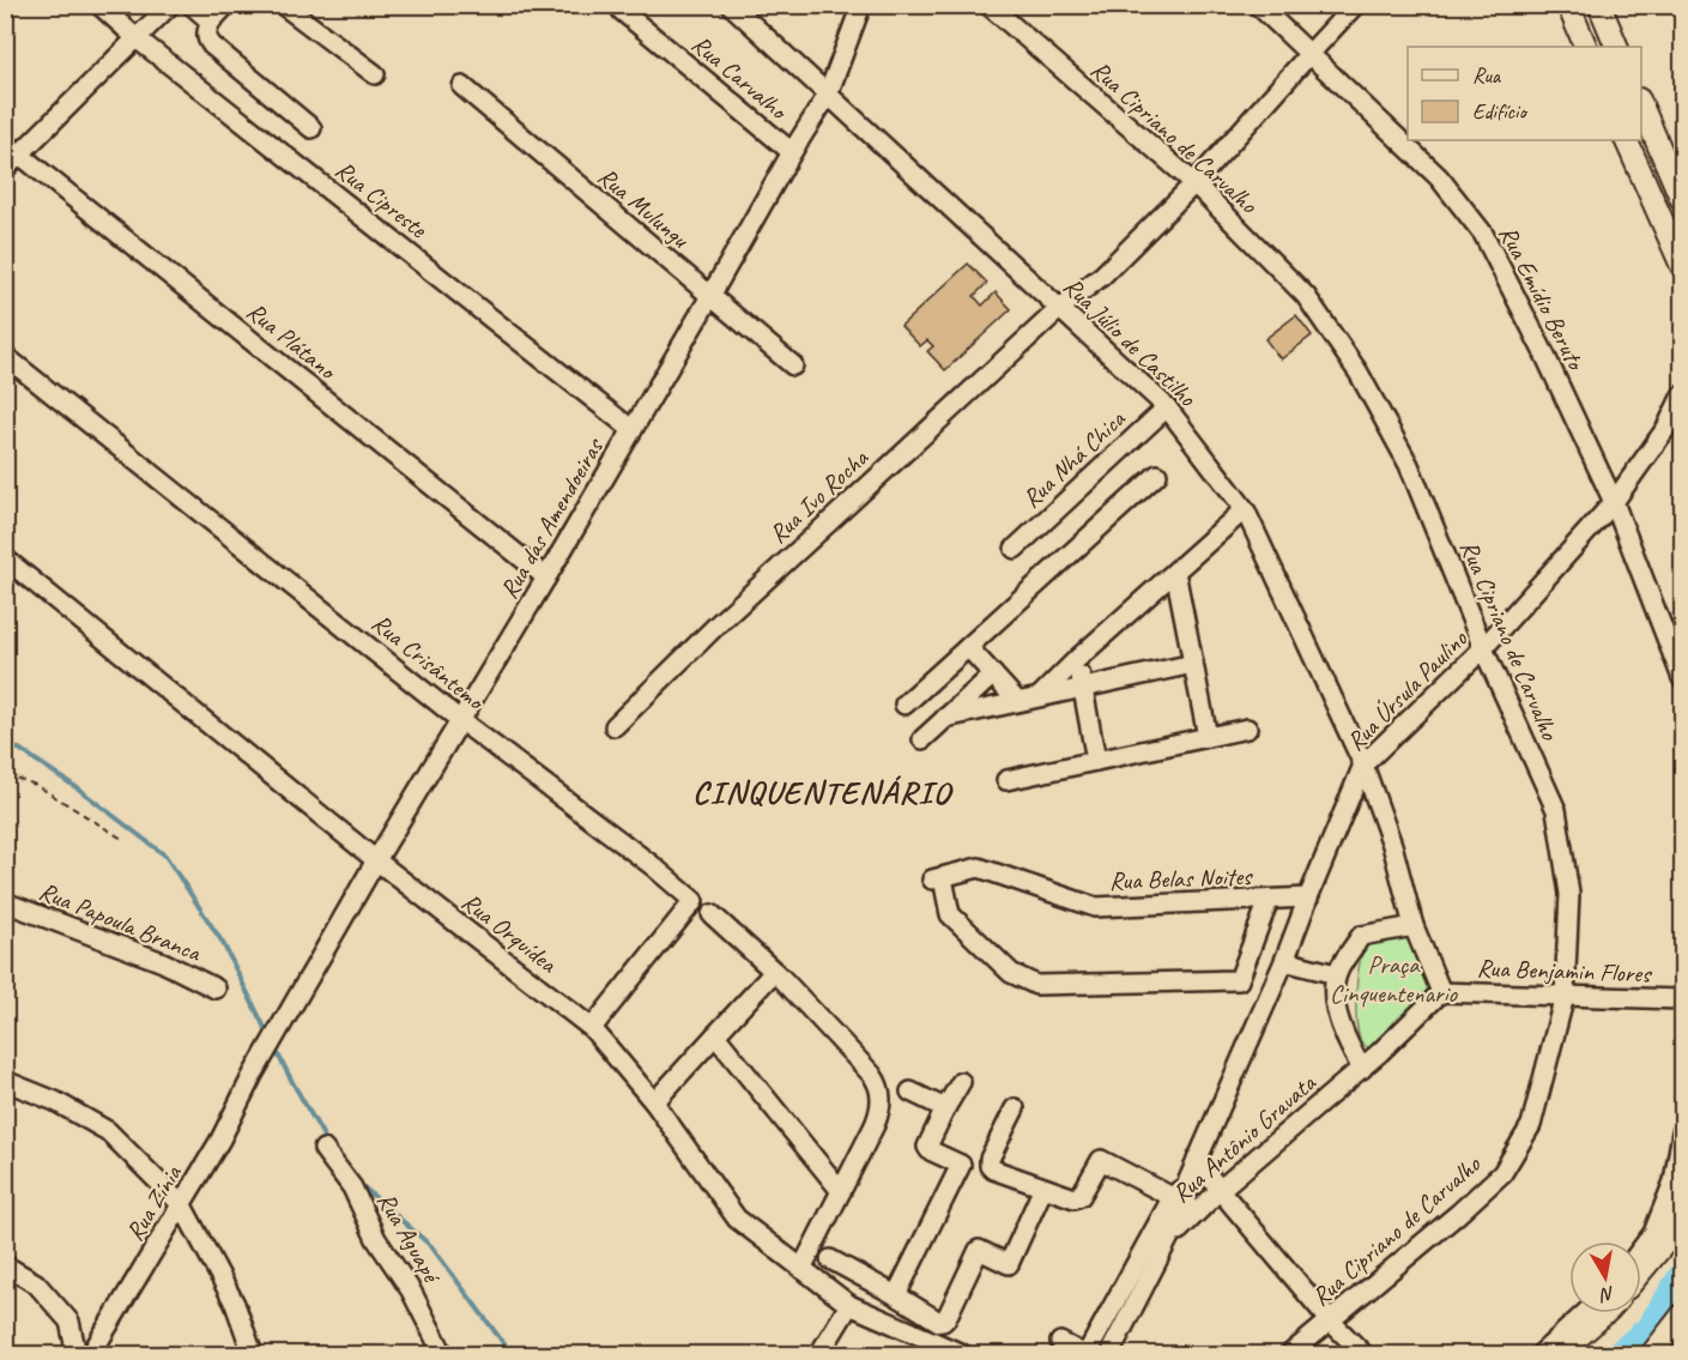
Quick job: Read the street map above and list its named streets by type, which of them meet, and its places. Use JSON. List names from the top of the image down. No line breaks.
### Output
{"streets":{"street":["Rua Carvalho","Rua Cipriano de Carvalho","Rua Cipreste","Rua Mulungu","Rua Emídio Beruto","Rua Plátano","Rua Júlio de Castilho","Rua Nhá Chica","Rua Ivo Rocha","Rua das Amendoeiras","Rua Crisântemo","Rua Úrsula Paulino","Rua Belas Noites","Rua Papoula Branca","Rua Orquídea","Rua Benjamin Flores","Rua Antônio Gravata","Rua Zínia","Rua Aguapé"]},"crossings":[["Rua Carvalho","Rua das Amendoeiras"],["Rua Cipriano de Carvalho","Rua Ivo Rocha"],["Rua Cipriano de Carvalho","Rua Úrsula Paulino"],["Rua Cipriano de Carvalho","Rua Benjamin Flores"],["Rua Cipreste","Rua das Amendoeiras"],["Rua Mulungu","Rua das Amendoeiras"],["Rua Emídio Beruto","Rua Ivo Rocha"],["Rua Emídio Beruto","Rua Úrsula Paulino"],["Rua Plátano","Rua das Amendoeiras"],["Rua Júlio de Castilho","Rua Nhá Chica"],["Rua Júlio de Castilho","Rua Ivo Rocha"],["Rua Júlio de Castilho","Rua das Amendoeiras"],["Rua Júlio de Castilho","Rua Úrsula Paulino"],["Rua Júlio de Castilho","Rua Benjamin Flores"],["Rua Júlio de Castilho","Rua Antônio Gravata"],["Rua das Amendoeiras","Rua Crisântemo"],["Rua das Amendoeiras","Rua Orquídea"],["Rua das Amendoeiras","Rua Zínia"],["Rua Crisântemo","Rua Orquídea"],["Rua Úrsula Paulino","Rua Belas Noites"],["Rua Úrsula Paulino","Rua Antônio Gravata"],["Rua Benjamin Flores","Rua Antônio Gravata"]],"districts":["CINQUENTENÁRIO"],"parks":["Praça Cinquentenario"],"legend":["Rua","Edifício"],"north":"bottom"}
